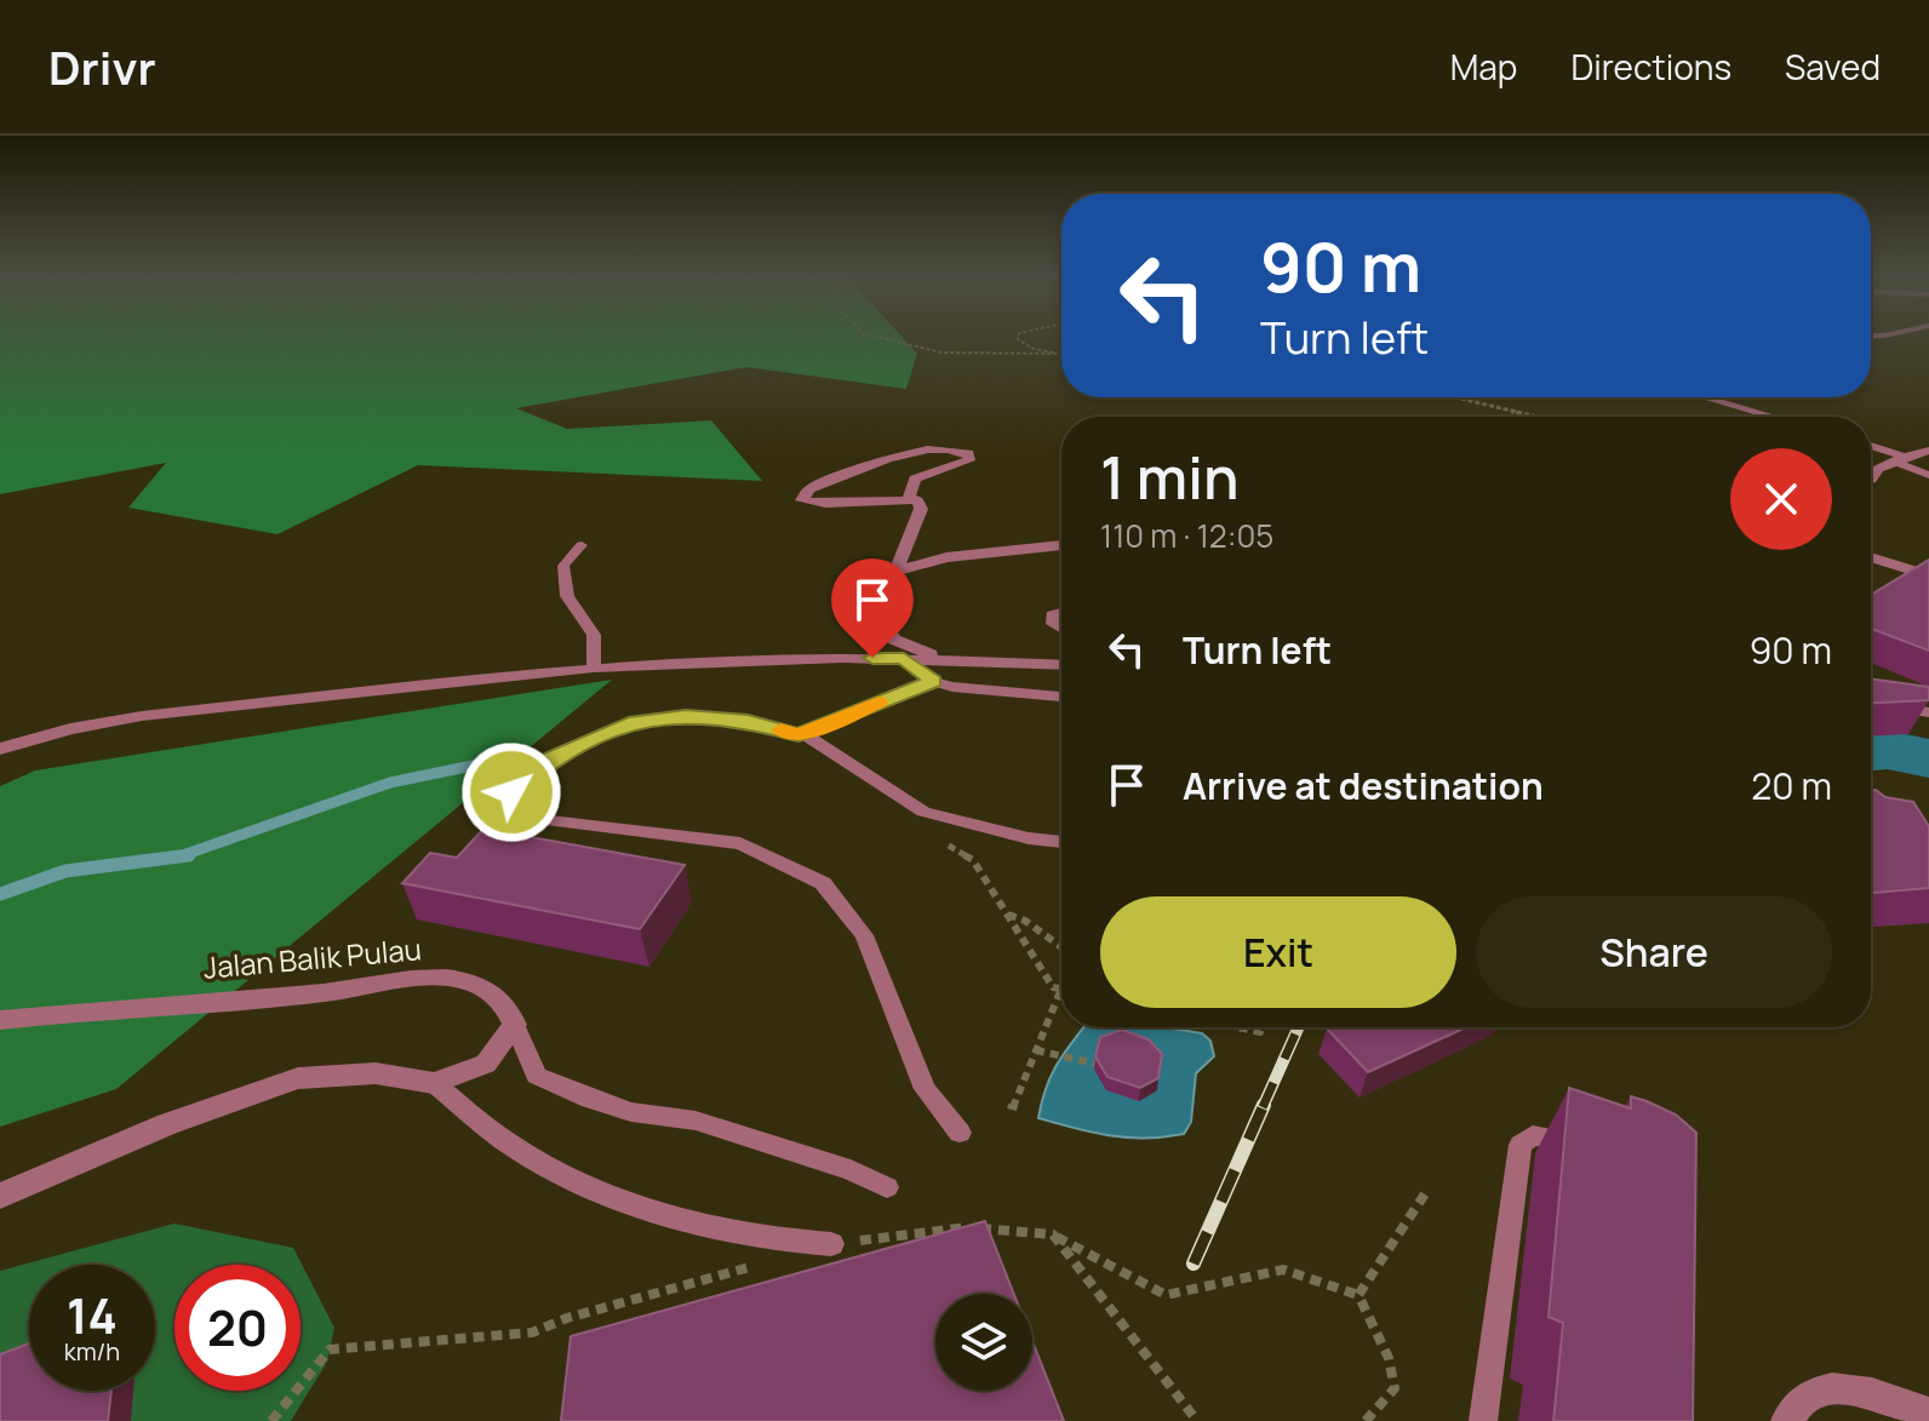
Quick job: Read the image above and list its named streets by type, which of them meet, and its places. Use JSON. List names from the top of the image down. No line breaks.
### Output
{"streets":{"street":["Jalan Balik Pulau"]},"page":{"header":"Drivr","nav":["Map","Directions","Saved"],"turn":["90 m","Turn left"],"heading":["1 min","110 m · 12:05"],"list":[{"name":"Turn left","value":"90 m"},{"name":"Arrive at destination","value":"20 m"}],"buttons":["Exit","Share"],"speed":"14 km/h","limit":"20"}}
